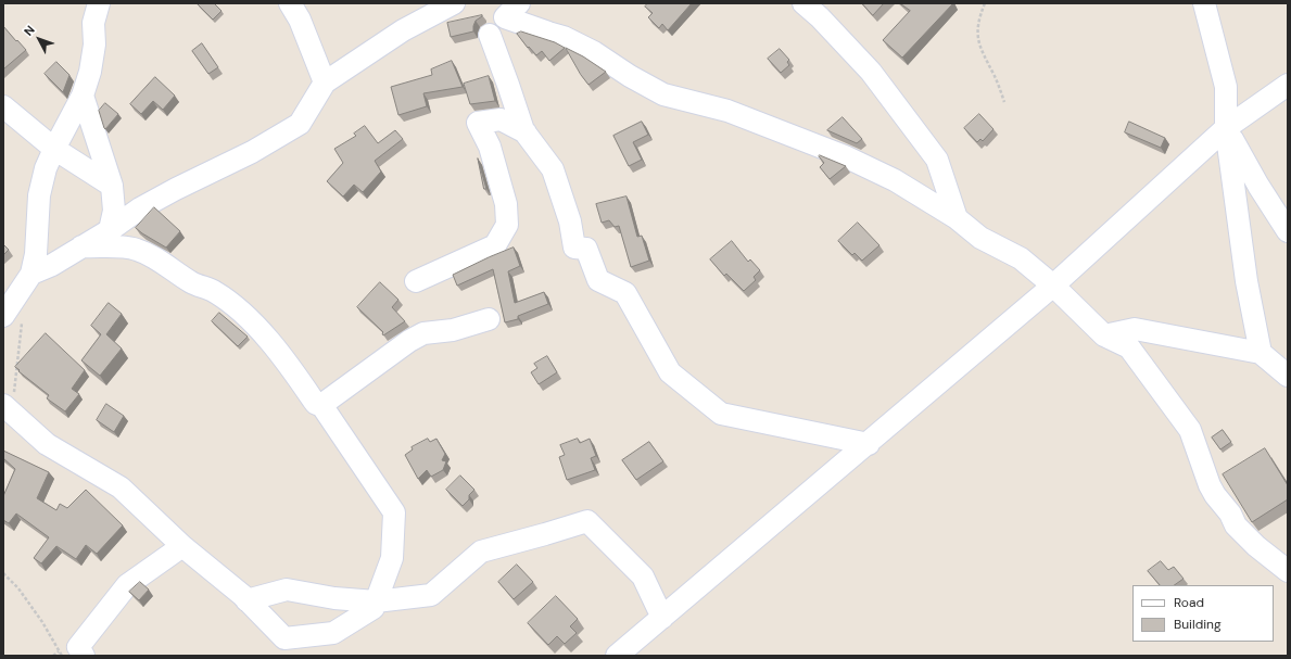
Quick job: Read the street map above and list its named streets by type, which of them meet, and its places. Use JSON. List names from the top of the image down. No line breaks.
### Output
{"legend":["Road","Building"],"north":"top left"}
